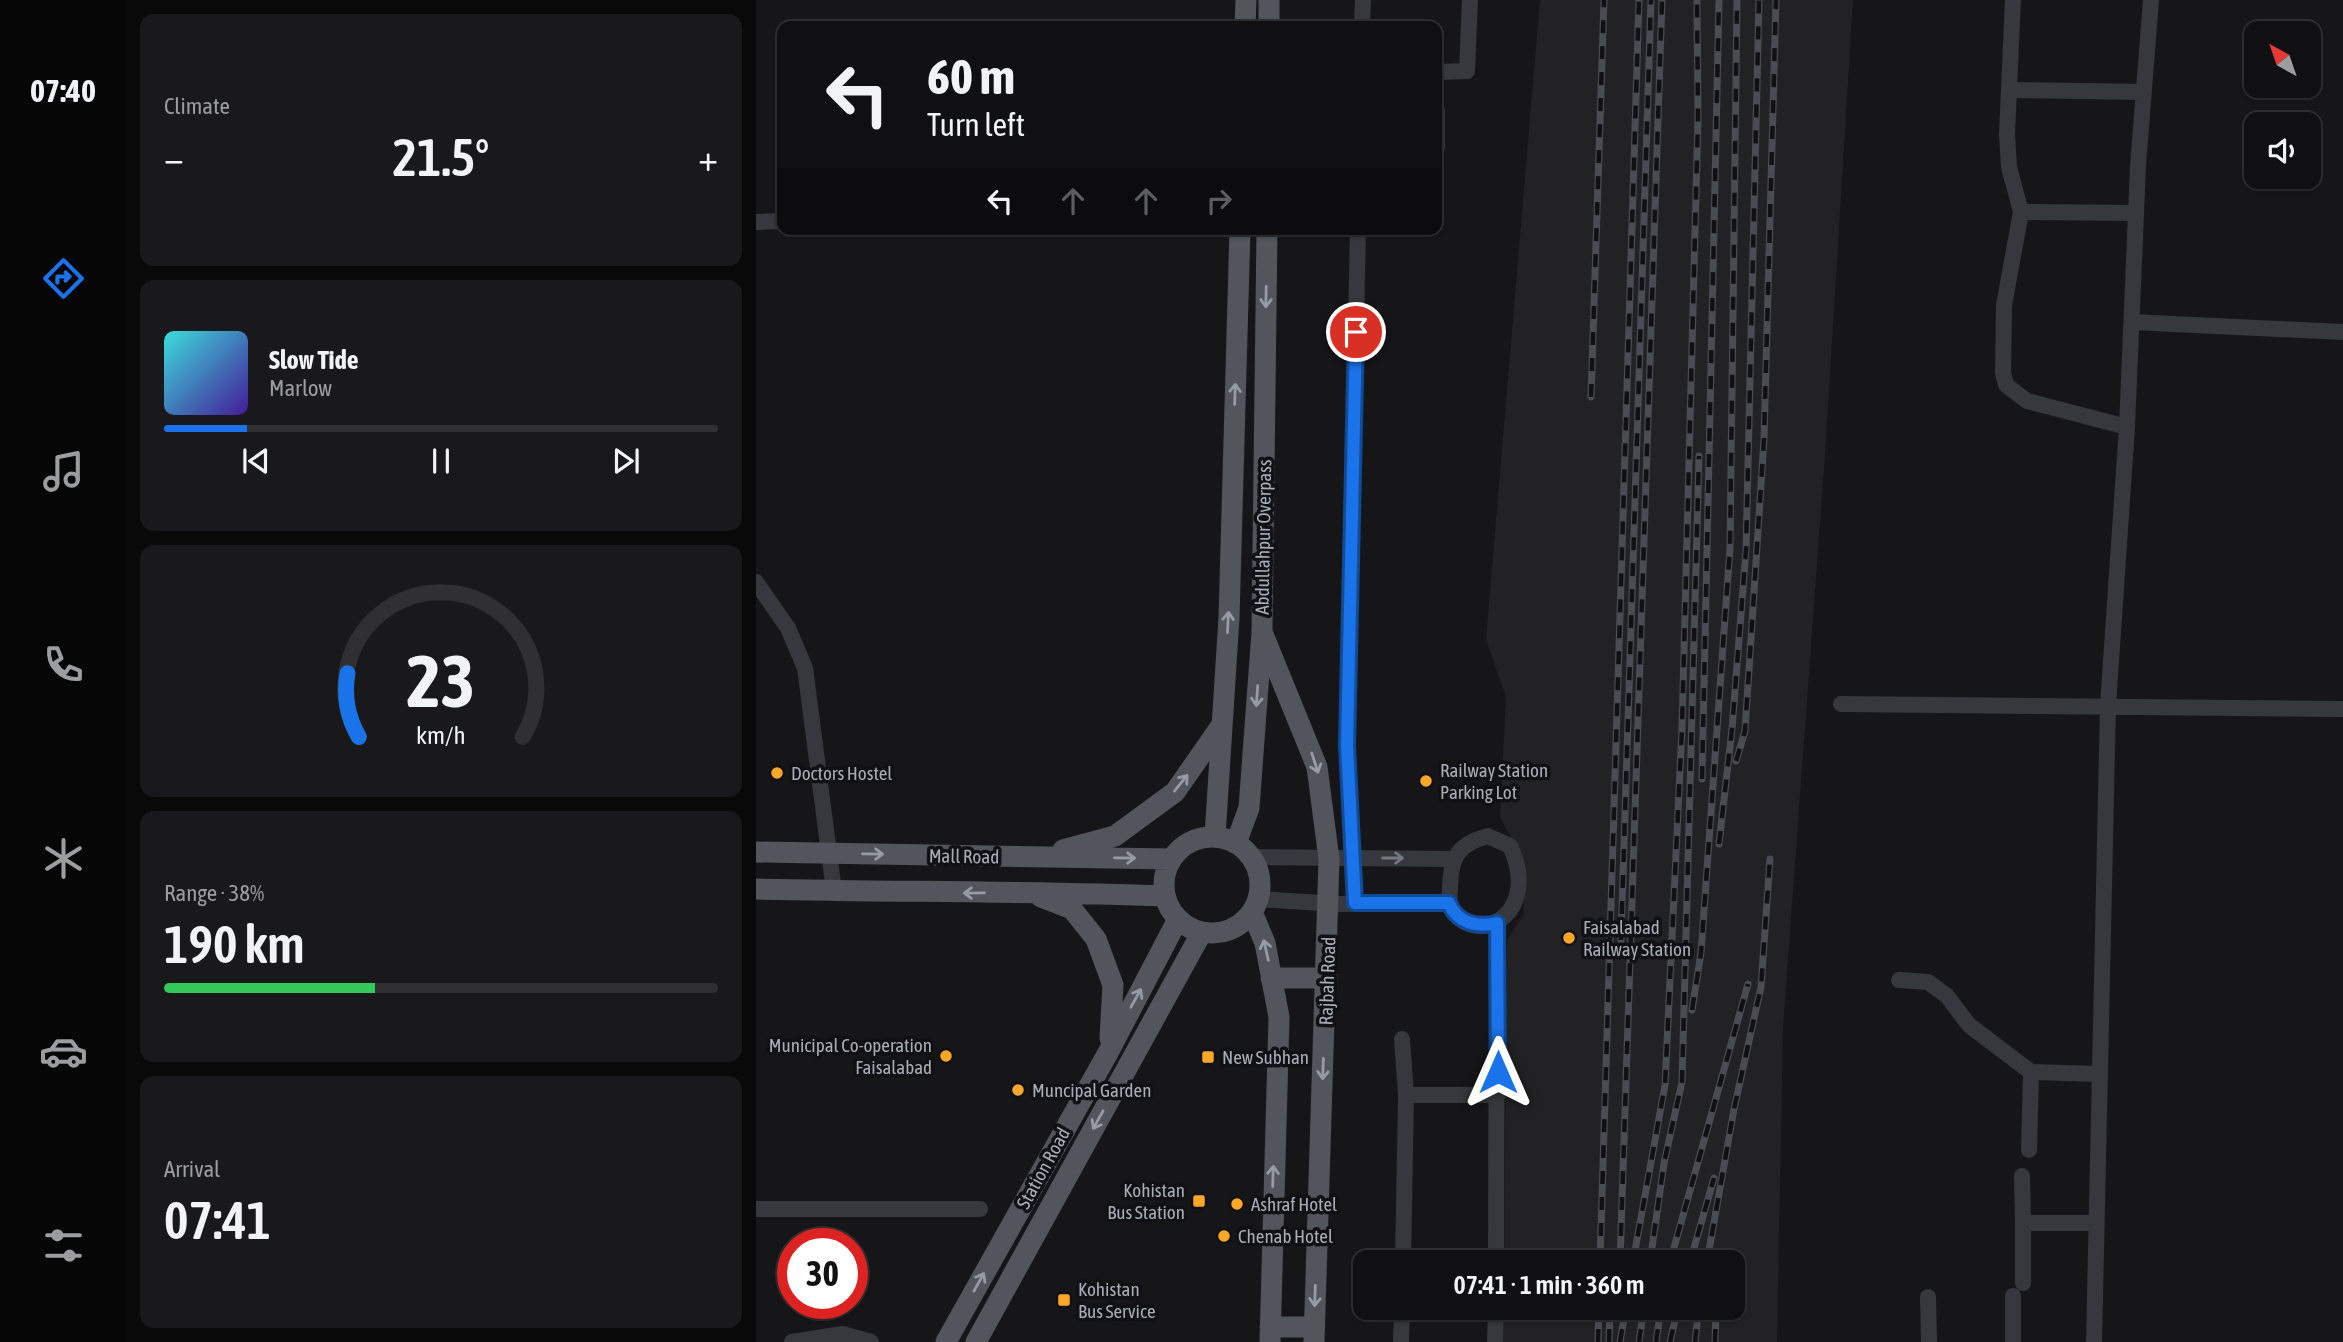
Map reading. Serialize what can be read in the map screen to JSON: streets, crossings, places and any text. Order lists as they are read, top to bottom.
{
  "streets": {
    "main road": [
      "Abdullahpur Overpass",
      "Mall Road",
      "Rajbah Road",
      "Station Road"
    ]
  },
  "crossings": [
    ["Abdullahpur Overpass", "Mall Road"],
    ["Abdullahpur Overpass", "Rajbah Road"],
    ["Abdullahpur Overpass", "Station Road"],
    ["Mall Road", "Station Road"]
  ],
  "places": {
    "other": [
      "Doctors Hostel",
      "Railway Station Parking Lot",
      "Faisalabad Railway Station",
      "Municipal Co-operation Faisalabad",
      "Muncipal Garden",
      "Ashraf Hotel",
      "Chenab Hotel"
    ],
    "transit": ["New Subhan", "Kohistan Bus Station", "Kohistan Bus Service"]
  },
  "north": "top left",
  "page": {
    "tabs": "07:40",
    "tile": [
      "Climate",
      ["Range · 38%", "190 km"],
      ["Arrival", "07:41"]
    ],
    "turn": ["60 m", "Turn left"],
    "heat": ["−", "21.5°", "+"],
    "song": ["Slow Tide", "Marlow"],
    "limit": "30",
    "trip": "07:41 · 1 min · 360 m",
    "gauge": ["23", "km/h"]
  }
}
